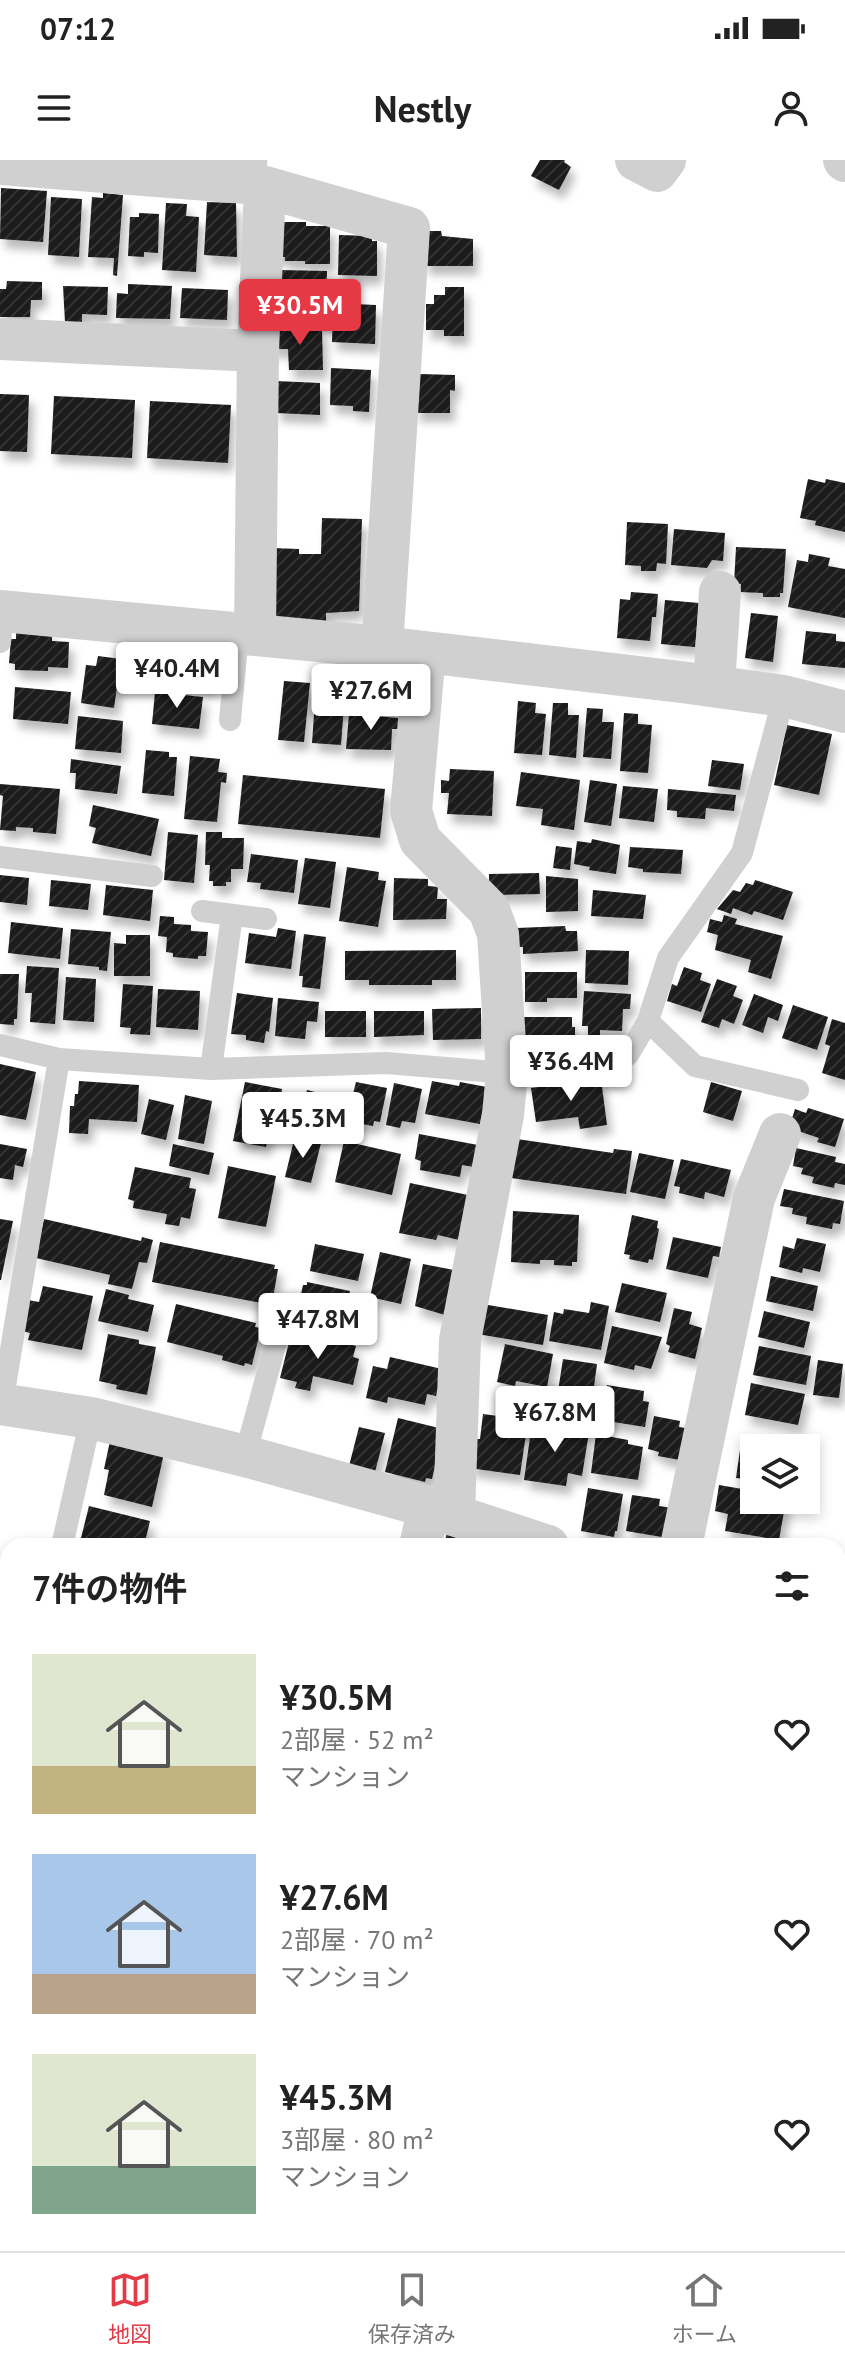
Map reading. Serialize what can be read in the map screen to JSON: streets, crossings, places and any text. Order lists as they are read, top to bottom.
{
  "page": {
    "status": "07:12",
    "header": "Nestly",
    "price": [
      "¥30.5M",
      "¥40.4M",
      "¥27.6M",
      "¥36.4M",
      "¥45.3M",
      "¥47.8M",
      "¥67.8M"
    ],
    "heading": "7件の物件",
    "list": [
      {
        "name": "¥30.5M",
        "note": "2部屋 · 52 m² · マンション"
      },
      {
        "name": "¥27.6M",
        "note": "2部屋 · 70 m² · マンション"
      },
      {
        "name": "¥45.3M",
        "note": "3部屋 · 80 m² · マンション"
      }
    ],
    "tabs": ["地図", "保存済み", "ホーム"]
  }
}
